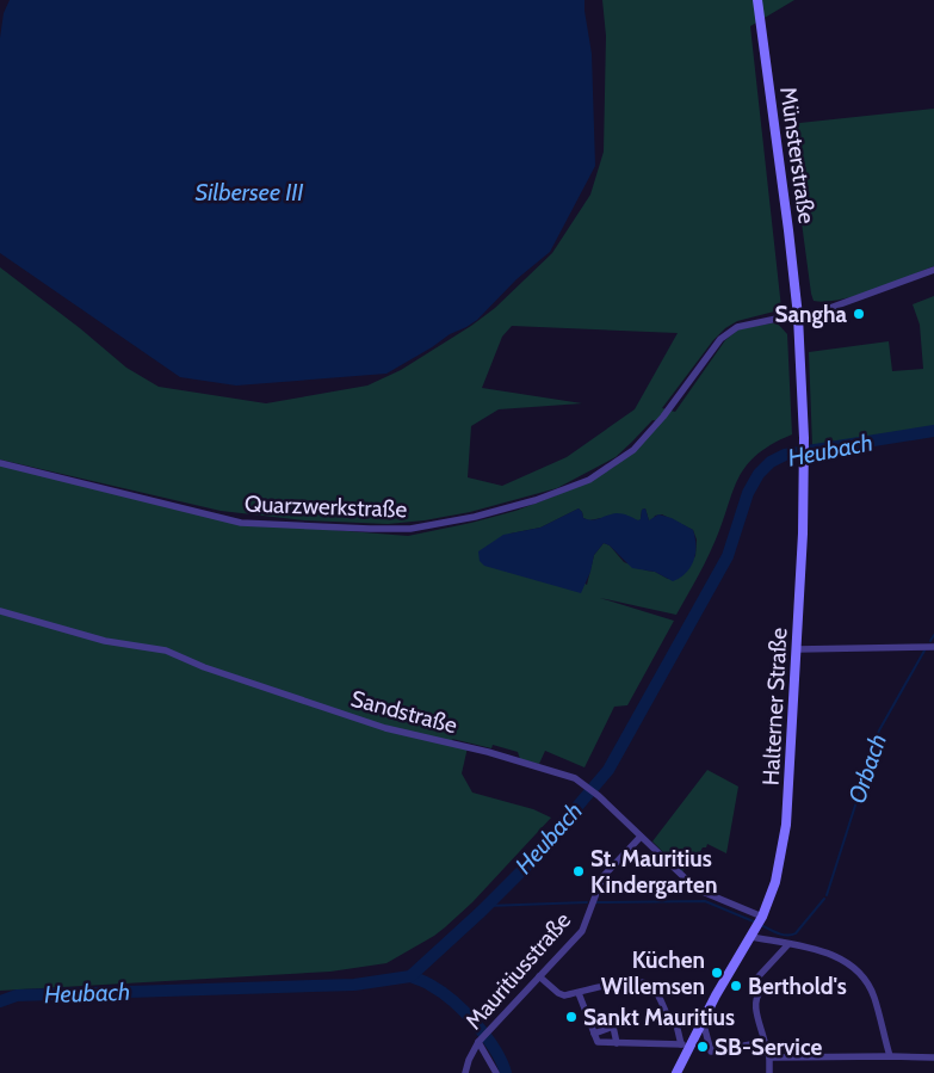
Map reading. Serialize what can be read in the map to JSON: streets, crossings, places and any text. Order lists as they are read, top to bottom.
{
  "streets": {
    "main road": ["Münsterstraße", "Halterner Straße"],
    "street": ["Quarzwerkstraße", "Sandstraße", "Mauritiusstraße"]
  },
  "crossings": [
    ["Münsterstraße", "Quarzwerkstraße"],
    ["Münsterstraße", "Halterner Straße"],
    ["Quarzwerkstraße", "Halterner Straße"],
    ["Halterner Straße", "Sandstraße"],
    ["Sandstraße", "Mauritiusstraße"]
  ],
  "water": ["Silbersee III", "Heubach", "Orbach"],
  "places": [
    "Sangha",
    "St. Mauritius Kindergarten",
    "Küchen Willemsen",
    "Berthold's",
    "Sankt Mauritius",
    "SB-Service"
  ]
}
